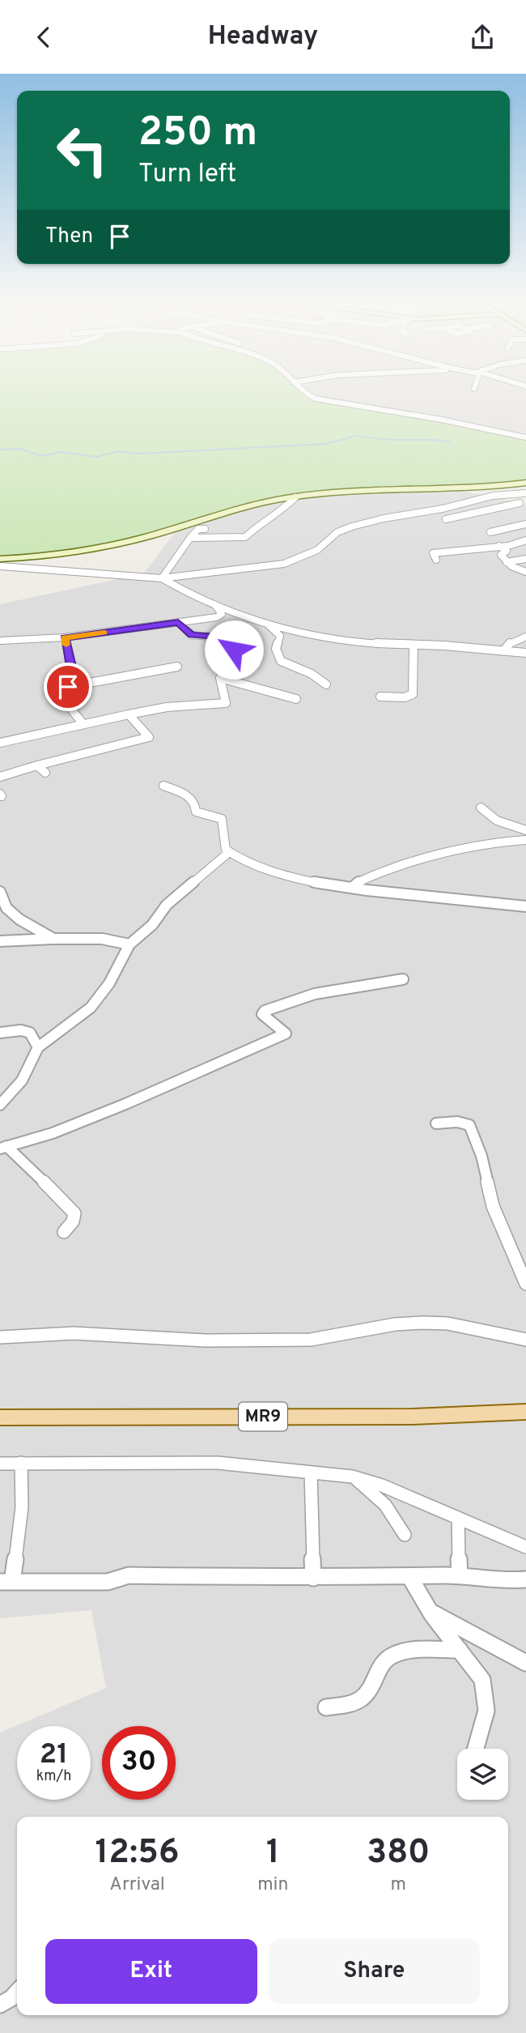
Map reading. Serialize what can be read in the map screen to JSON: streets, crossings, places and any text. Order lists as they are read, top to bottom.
{
  "streets": {
    "main road": ["MR9"]
  },
  "page": {
    "header": "Headway",
    "turn": ["250 m", "Turn left"],
    "then": "Then",
    "speed": "21 km/h",
    "limit": "30",
    "eta": [
      "12:56",
      "Arrival",
      "1",
      "min",
      "380",
      "m"
    ],
    "buttons": ["Exit", "Share"]
  }
}
